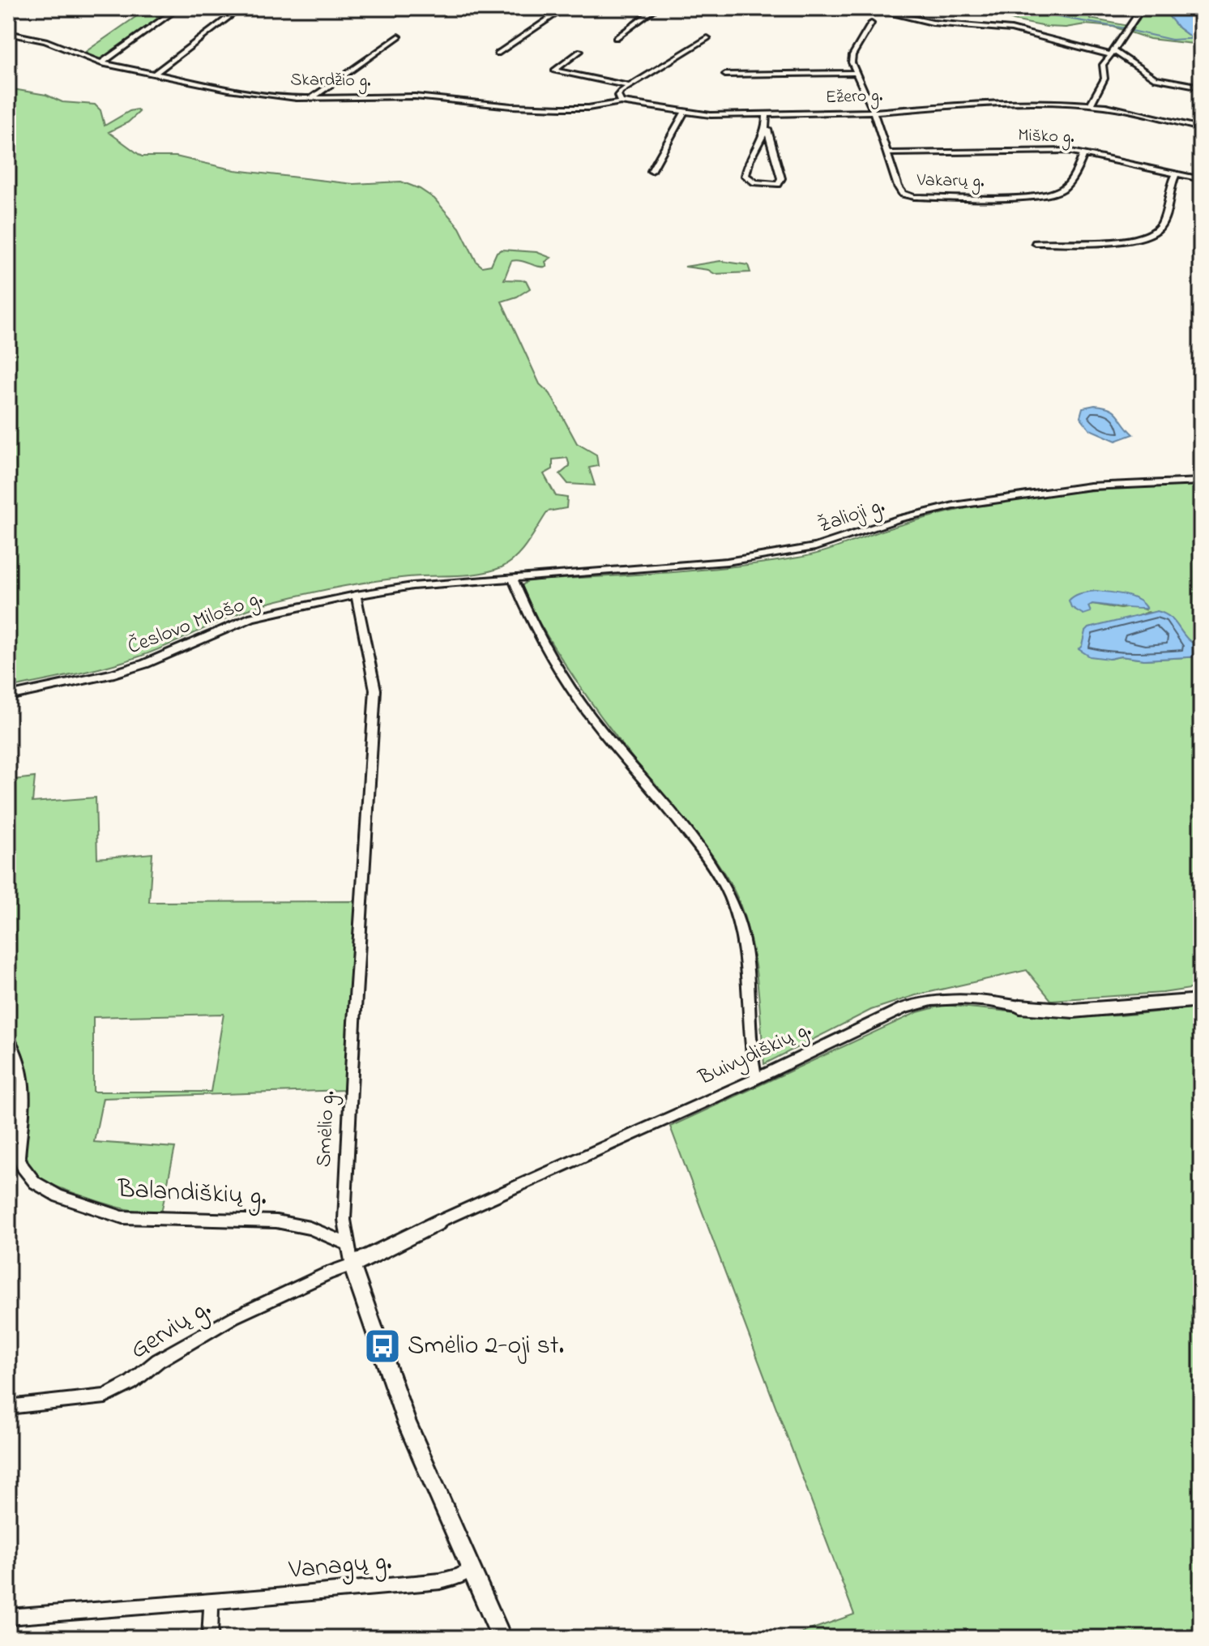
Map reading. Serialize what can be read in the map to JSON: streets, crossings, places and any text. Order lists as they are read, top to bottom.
{
  "streets": {
    "main road": ["Buivydiškių g.", "Smėlio g."],
    "street": [
      "Skardžio g.",
      "Ežero g.",
      "Miško g.",
      "Vakarų g.",
      "Žalioji g.",
      "Česlovo Milošo g.",
      "Balandiškių g.",
      "Gervių g.",
      "Vanagų g."
    ]
  },
  "crossings": [
    ["Skardžio g.", "Ežero g."],
    ["Ežero g.", "Vakarų g."],
    ["Miško g.", "Vakarų g."],
    ["Žalioji g.", "Česlovo Milošo g."],
    ["Česlovo Milošo g.", "Smėlio g."],
    ["Buivydiškių g.", "Smėlio g."],
    ["Buivydiškių g.", "Gervių g."],
    ["Smėlio g.", "Balandiškių g."],
    ["Smėlio g.", "Gervių g."],
    ["Smėlio g.", "Vanagų g."]
  ],
  "places": {
    "bus stop": ["Smėlio 2-oji st."]
  }
}
